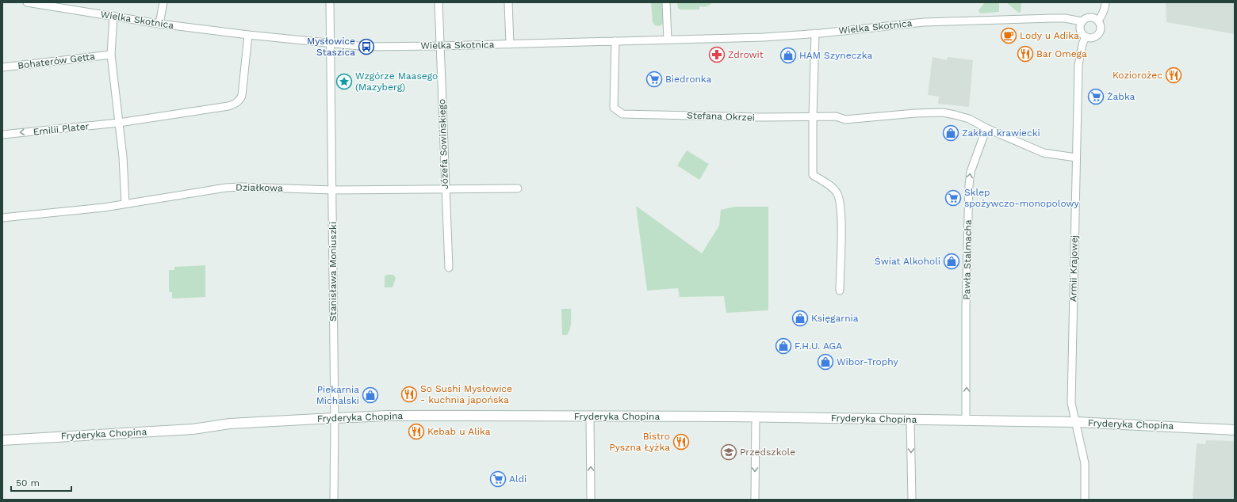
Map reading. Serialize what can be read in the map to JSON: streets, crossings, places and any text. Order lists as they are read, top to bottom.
{
  "streets": {
    "street": [
      "Wielka Skotnica",
      "Bohaterów Getta",
      "Stefana Okrzei",
      "Emilii Plater",
      "Józefa Sowińskiego",
      "Działkowa",
      "Pawła Stalmacha",
      "Armii Krajowej",
      "Stanisława Moniuszki",
      "Fryderyka Chopina"
    ]
  },
  "crossings": [
    ["Wielka Skotnica", "Stefana Okrzei"],
    ["Wielka Skotnica", "Emilii Plater"],
    ["Wielka Skotnica", "Józefa Sowińskiego"],
    ["Wielka Skotnica", "Armii Krajowej"],
    ["Wielka Skotnica", "Stanisława Moniuszki"],
    ["Józefa Sowińskiego", "Działkowa"],
    ["Działkowa", "Stanisława Moniuszki"],
    ["Pawła Stalmacha", "Fryderyka Chopina"],
    ["Armii Krajowej", "Fryderyka Chopina"],
    ["Stanisława Moniuszki", "Fryderyka Chopina"]
  ],
  "one_way": ["Emilii Plater", "Pawła Stalmacha"],
  "places": {
    "cafe": ["Lody u Adika"],
    "bus stop": ["Mysłowice Staszica"],
    "restaurant": [
      "Bar Omega",
      "Koziorożec",
      "So Sushi Mysłowice - kuchnia japońska",
      "Kebab u Alika",
      "Bistro Pyszna Łyżka"
    ],
    "pharmacy": ["Zdrowit"],
    "shop": [
      "HAM Szyneczka",
      "Zakład krawiecki",
      "Świat Alkoholi",
      "Księgarnia",
      "F.H.U. AGA",
      "Wibor-Trophy",
      "Piekarnia Michalski"
    ],
    "supermarket": [
      "Biedronka",
      "Żabka",
      "Sklep spożywczo-monopolowy",
      "Aldi"
    ],
    "place": ["Wzgórze Maasego (Mazyberg)"],
    "school or university": ["Przedszkole"]
  },
  "scale_bar": "50 m"
}
